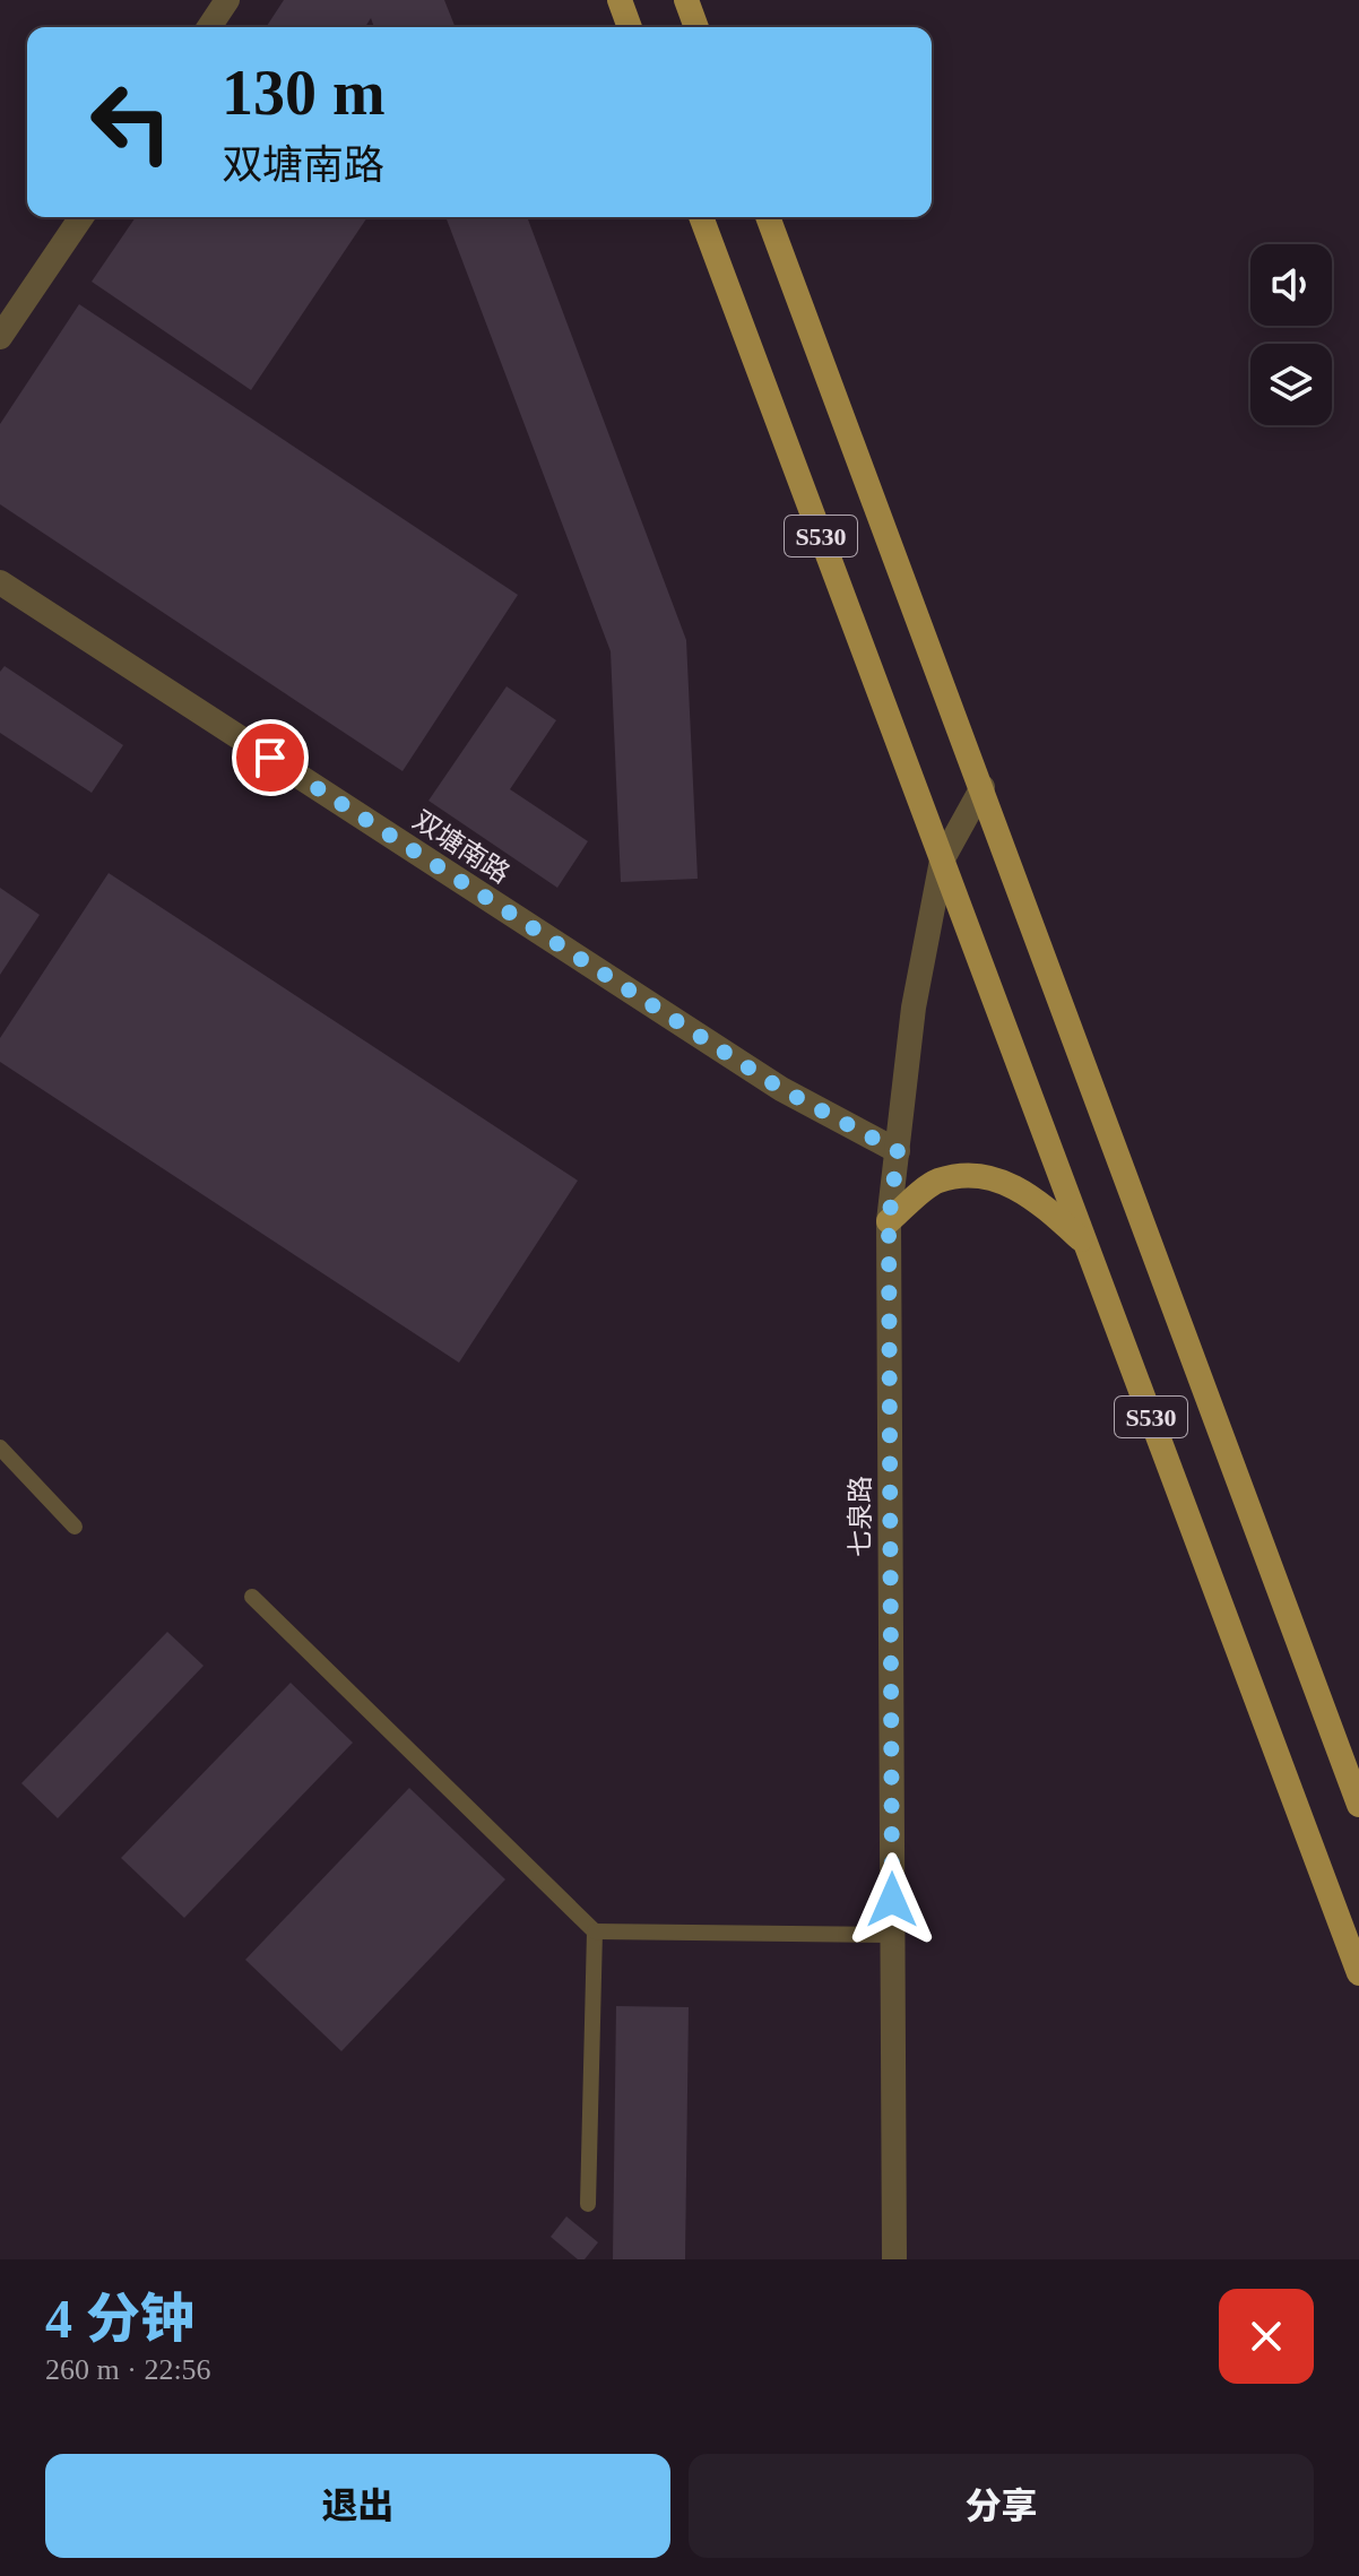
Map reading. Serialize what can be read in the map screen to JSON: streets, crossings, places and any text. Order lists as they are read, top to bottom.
{
  "streets": {
    "main road": ["S530"],
    "street": ["双塘南路", "七泉路"]
  },
  "crossings": [
    ["S530", "七泉路"],
    ["双塘南路", "七泉路"]
  ],
  "page": {
    "turn": ["130 m", "双塘南路"],
    "heading": ["4 分钟", "260 m · 22:56"],
    "buttons": ["退出", "分享"]
  }
}
